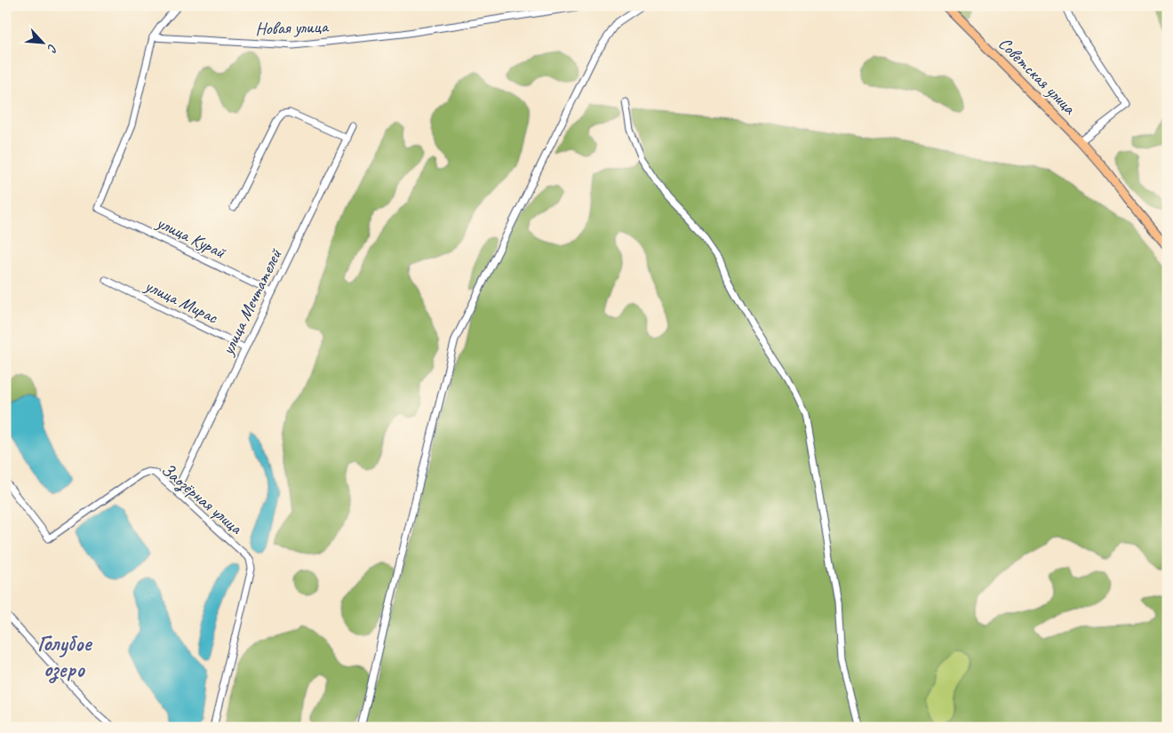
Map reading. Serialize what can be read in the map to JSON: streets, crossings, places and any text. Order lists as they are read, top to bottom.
{
  "streets": {
    "main road": ["Советская улица"],
    "street": [
      "Новая улица",
      "улица Курай",
      "улица Мирас",
      "улица Мечтателей",
      "Заозёрная улица"
    ]
  },
  "crossings": [
    ["Новая улица", "улица Курай"],
    ["улица Курай", "улица Мечтателей"],
    ["улица Мирас", "улица Мечтателей"],
    ["улица Мечтателей", "Заозёрная улица"]
  ],
  "districts": ["Голубое озеро"],
  "north": "bottom right"
}
